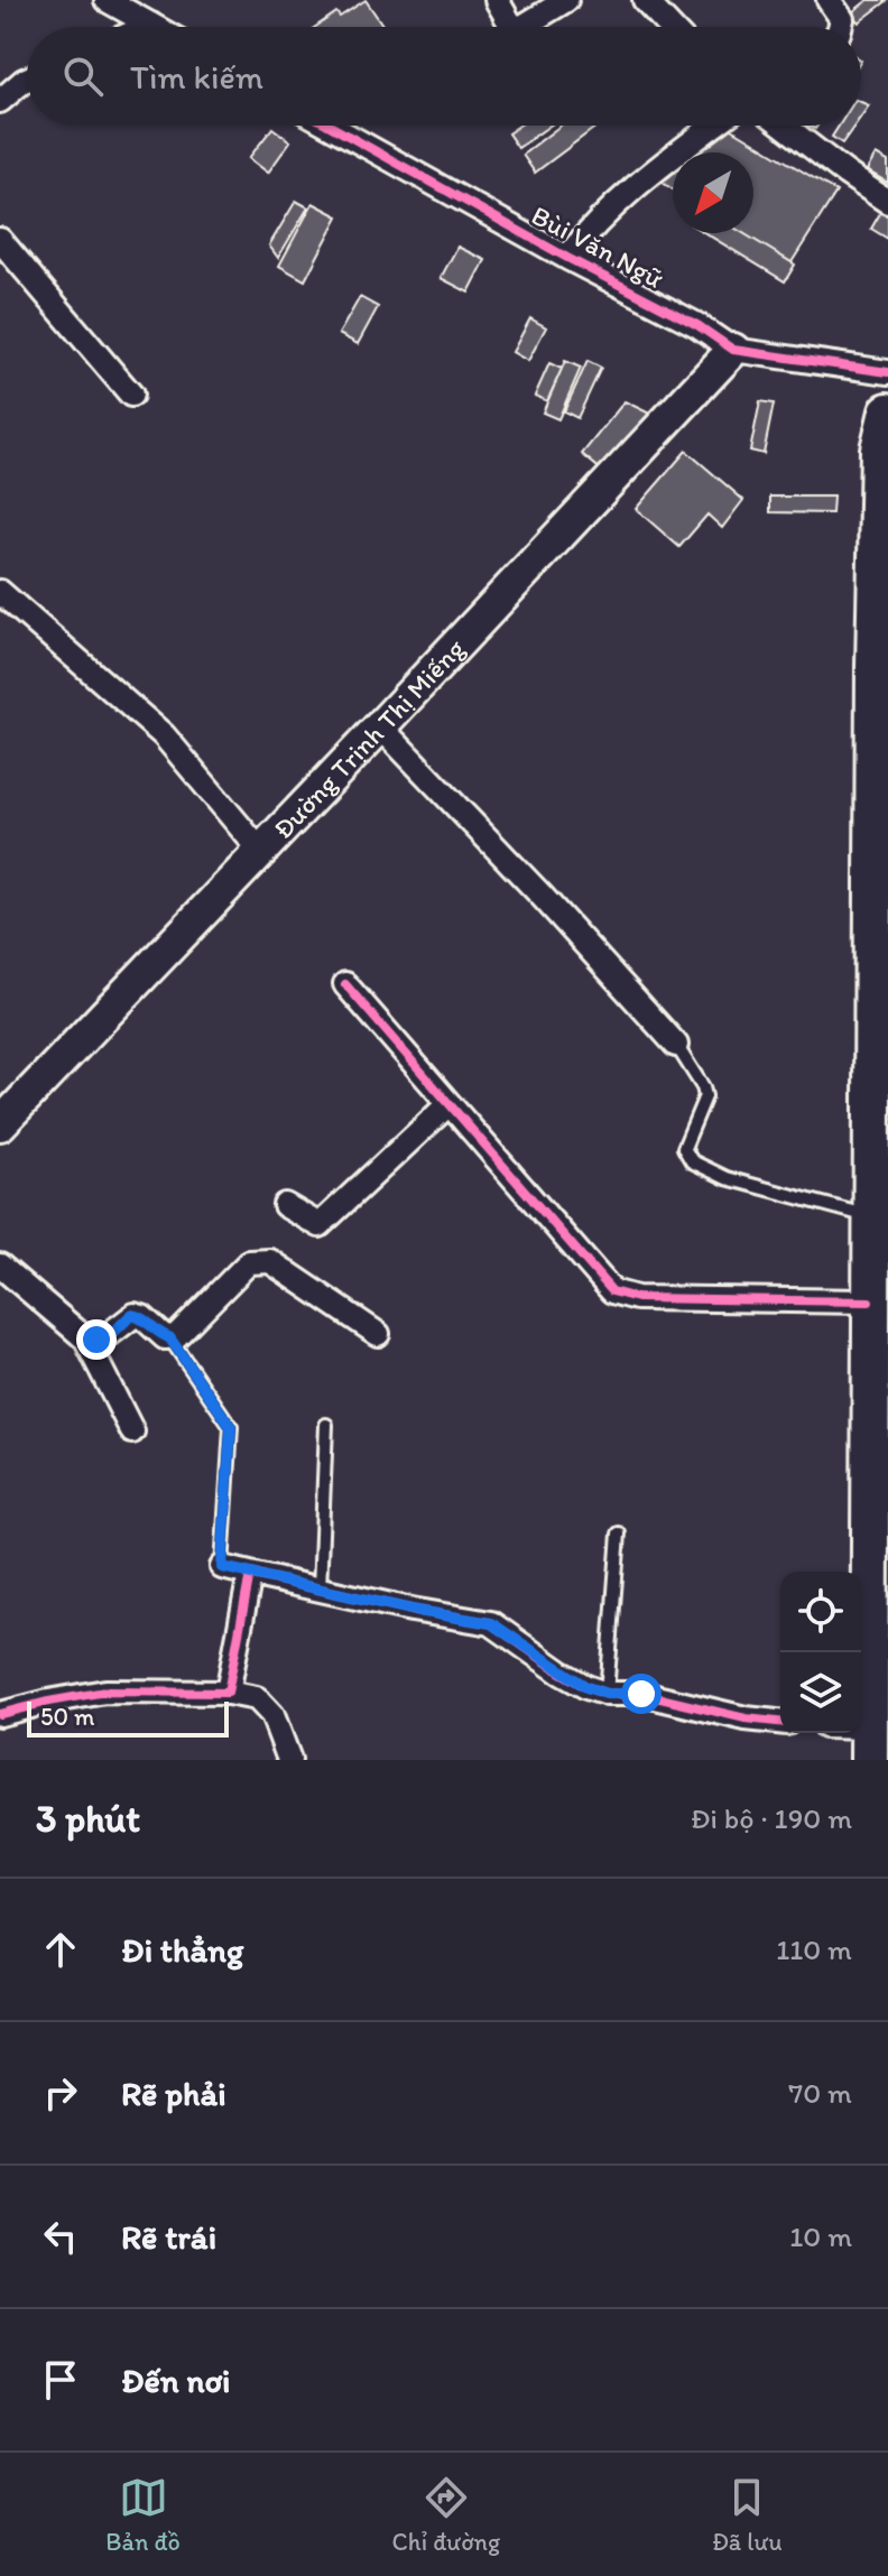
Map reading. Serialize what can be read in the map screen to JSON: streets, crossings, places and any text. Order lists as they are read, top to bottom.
{
  "streets": {
    "main road": ["Đường Trịnh Thị Miếng"],
    "street": ["Bùi Văn Ngữ"]
  },
  "crossings": [
    ["Bùi Văn Ngữ", "Đường Trịnh Thị Miếng"]
  ],
  "scale_bar": "50 m",
  "north": "bottom left",
  "page": {
    "search": "Tìm kiếm",
    "scale": "50 m",
    "heading": ["3 phút", "Đi bộ · 190 m"],
    "list": [
      ["Đi thẳng", "110 m"],
      ["Rẽ phải", "70 m"],
      ["Rẽ trái", "10 m"],
      "Đến nơi"
    ],
    "nav": ["Bản đồ", "Chỉ đường", "Đã lưu"]
  }
}
